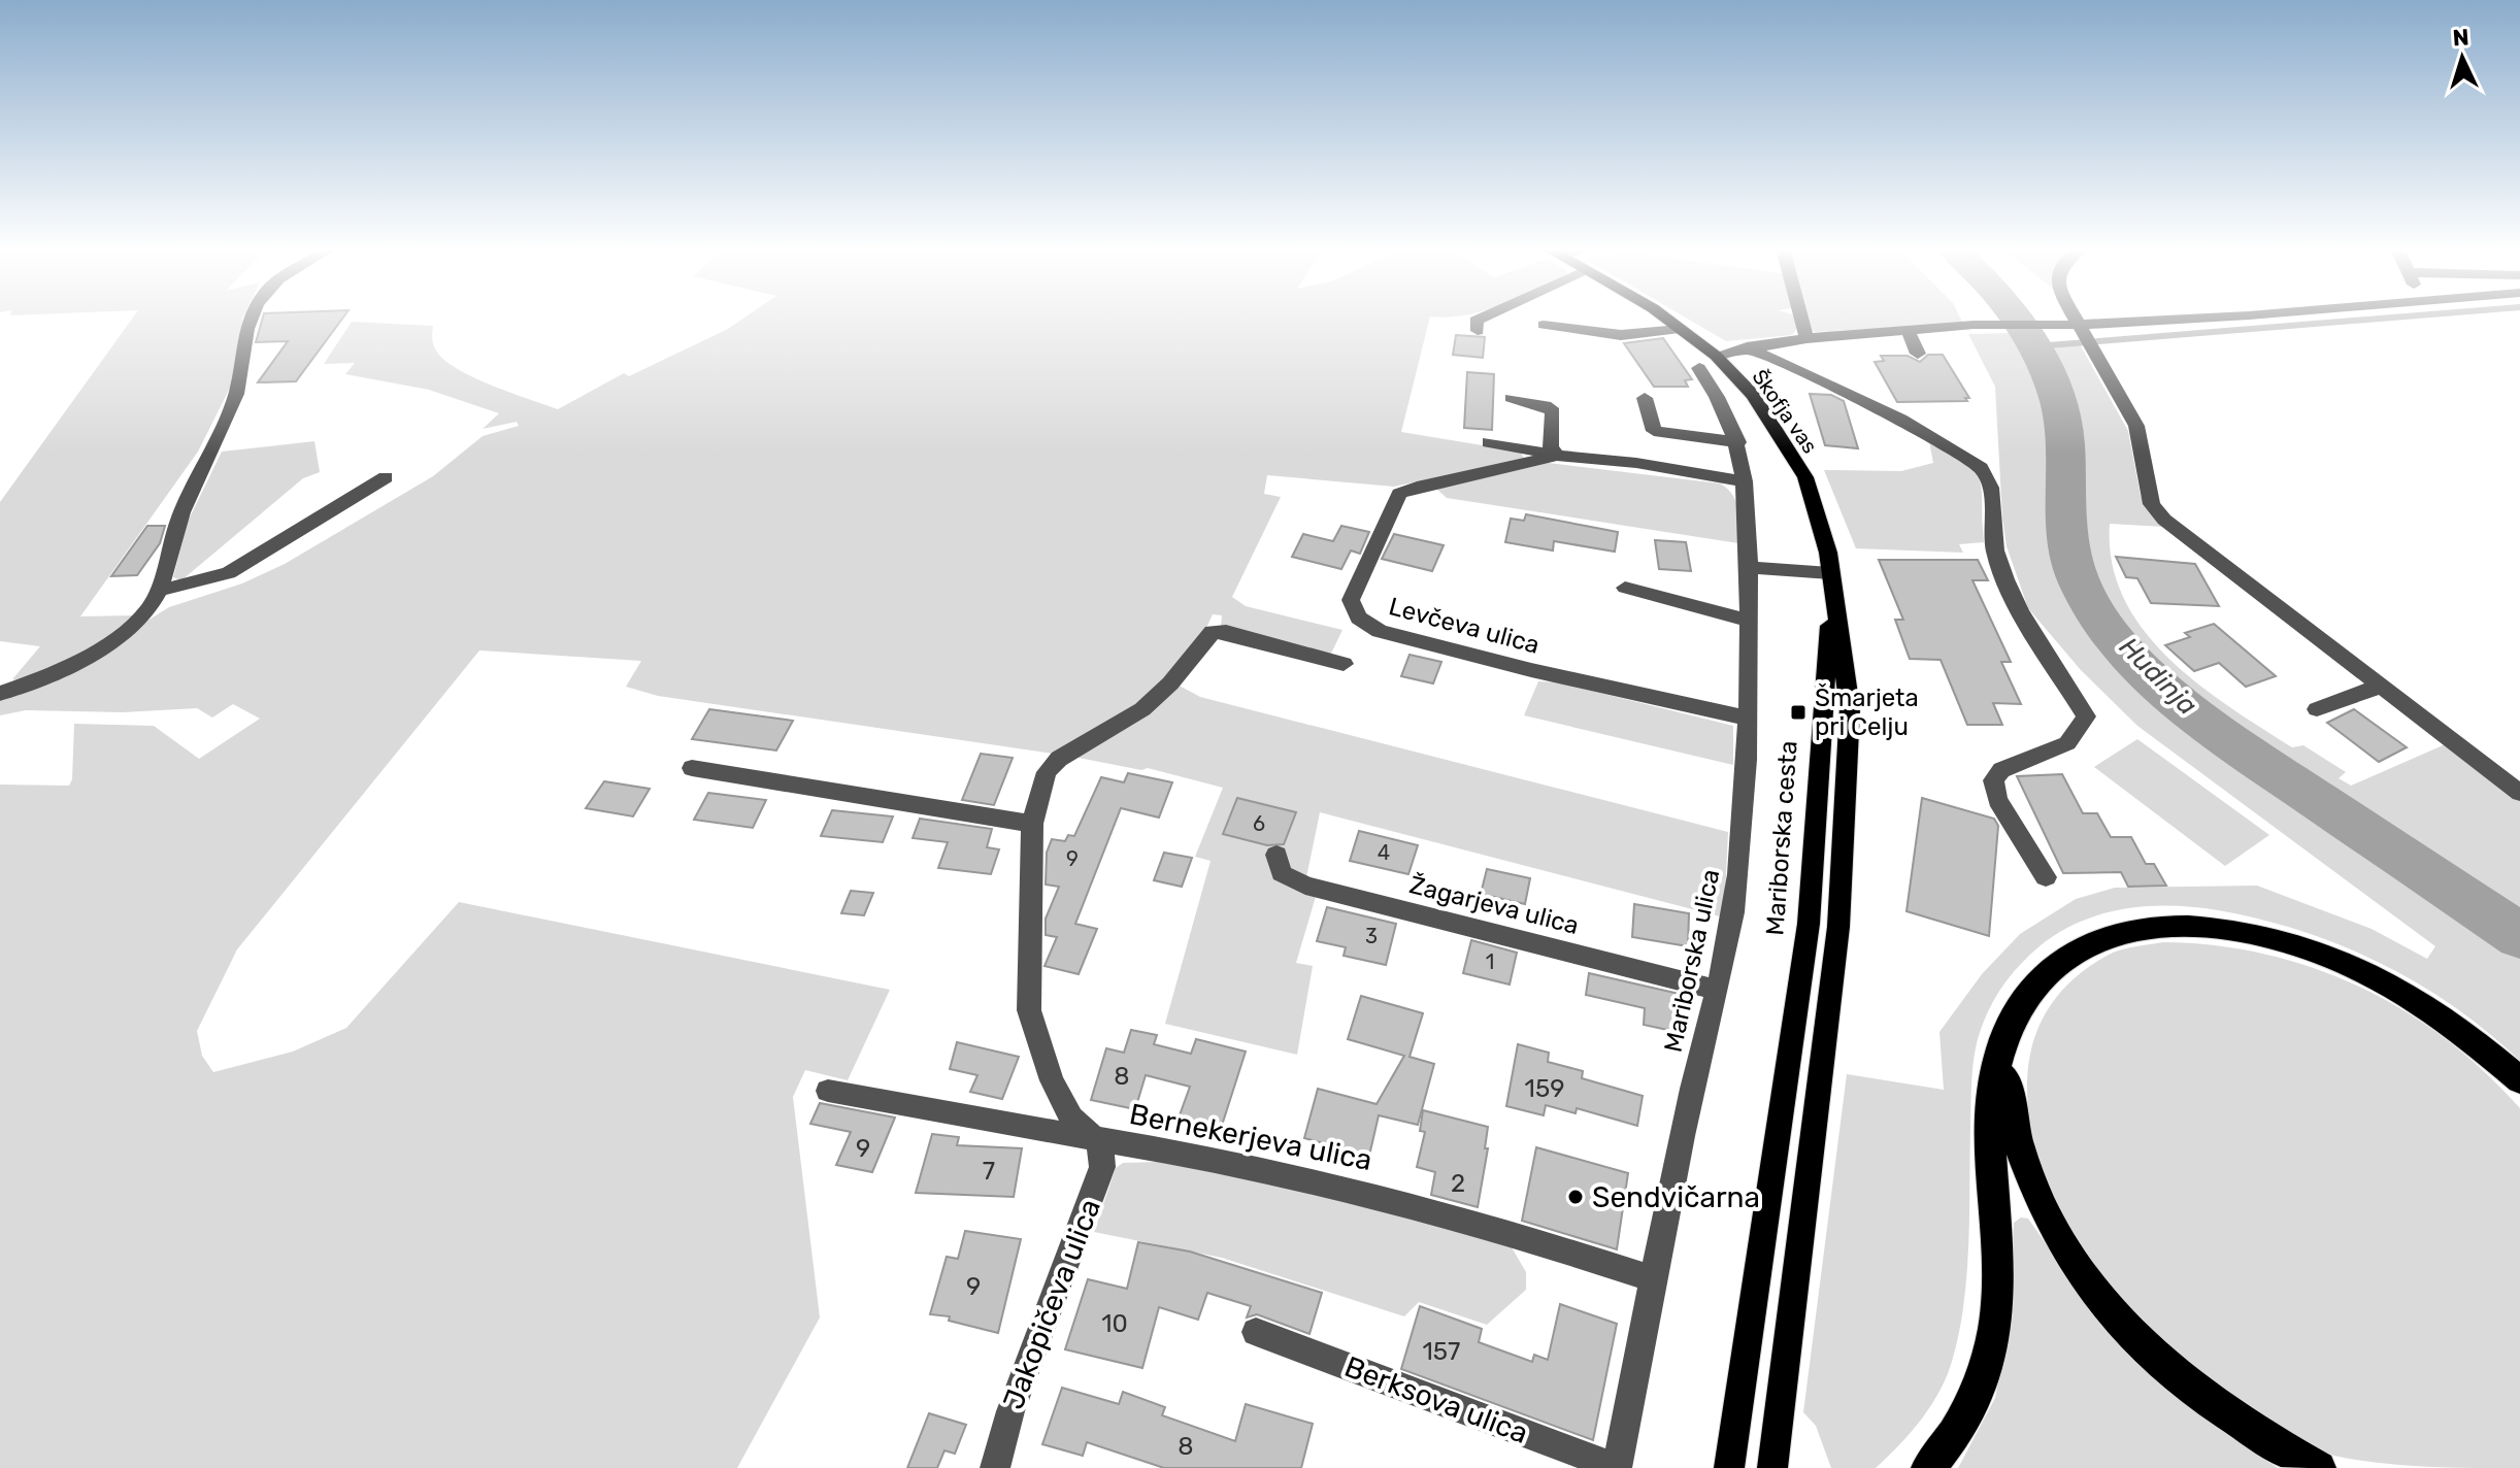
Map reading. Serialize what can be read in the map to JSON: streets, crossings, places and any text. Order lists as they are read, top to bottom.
{
  "streets": {
    "main road": ["Škofja vas", "Mariborska cesta"],
    "street": [
      "Levčeva ulica",
      "Žagarjeva ulica",
      "Mariborska ulica",
      "Bernekerjeva ulica",
      "Jakopičeva ulica",
      "Berksova ulica"
    ]
  },
  "crossings": [
    ["Škofja vas", "Mariborska cesta"],
    ["Škofja vas", "Mariborska ulica"],
    ["Levčeva ulica", "Mariborska ulica"],
    ["Žagarjeva ulica", "Mariborska ulica"],
    ["Mariborska ulica", "Bernekerjeva ulica"],
    ["Mariborska ulica", "Berksova ulica"],
    ["Bernekerjeva ulica", "Jakopičeva ulica"]
  ],
  "water": ["Hudinja"],
  "places": {
    "transit": ["Šmarjeta pri Celju"],
    "other": ["Sendvičarna"]
  },
  "house_numbers": [
    "6",
    "4",
    "9",
    "3",
    "1",
    "8",
    "159",
    "9",
    "7",
    "2",
    "9",
    "10",
    "157",
    "8"
  ],
  "north": "top"
}
